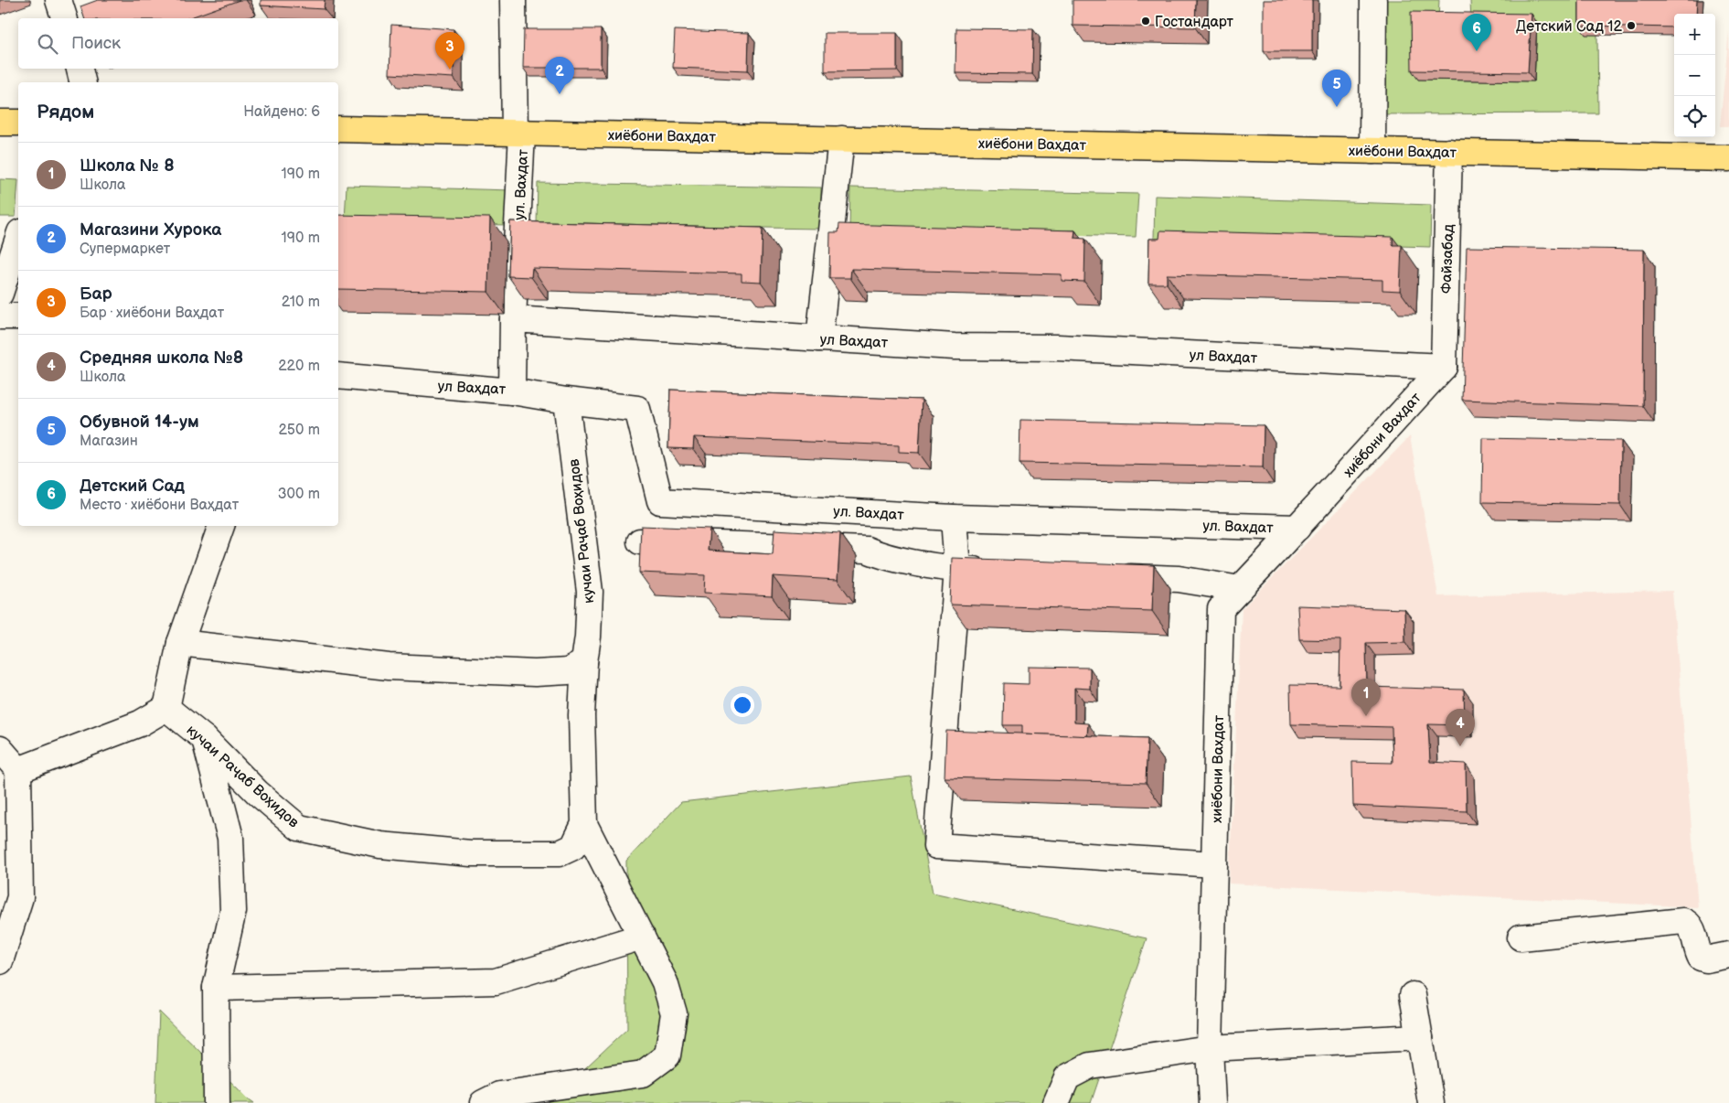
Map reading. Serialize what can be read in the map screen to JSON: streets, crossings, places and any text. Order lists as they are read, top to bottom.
{
  "streets": {
    "main road": ["хиёбони Ваҳдат"],
    "street": [
      "ул. Вахдат",
      "Файзабад",
      "ул Ваҳдат",
      "хиёбони Вахдат",
      "кучаи Раҷаб Воҳидов"
    ]
  },
  "crossings": [
    ["хиёбони Ваҳдат", "ул. Вахдат"],
    ["хиёбони Ваҳдат", "Файзабад"],
    ["ул. Вахдат", "ул Ваҳдат"],
    ["ул. Вахдат", "хиёбони Вахдат"],
    ["ул. Вахдат", "кучаи Раҷаб Воҳидов"],
    ["Файзабад", "ул Ваҳдат"],
    ["Файзабад", "хиёбони Вахдат"],
    ["ул Ваҳдат", "хиёбони Вахдат"]
  ],
  "places": ["Гостандарт", "Детский Сад 12"],
  "page": {
    "map_buttons": ["+", "−"],
    "pins": [
      "6",
      "3",
      "2",
      "5",
      "1",
      "4"
    ],
    "search": "Поиск",
    "heading": ["Рядом", "Найдено: 6"],
    "list": [
      {
        "mark": "1",
        "name": "Школа № 8",
        "note": "Школа",
        "value": "190 m"
      },
      {
        "mark": "2",
        "name": "Магазини Хурока",
        "note": "Супермаркет",
        "value": "190 m"
      },
      {
        "mark": "3",
        "name": "Бар",
        "note": "Бар · хиёбони Ваҳдат",
        "value": "210 m"
      },
      {
        "mark": "4",
        "name": "Средняя школа №8",
        "note": "Школа",
        "value": "220 m"
      },
      {
        "mark": "5",
        "name": "Обувной 14-ум",
        "note": "Магазин",
        "value": "250 m"
      },
      {
        "mark": "6",
        "name": "Детский Сад",
        "note": "Место · хиёбони Ваҳдат",
        "value": "300 m"
      }
    ]
  }
}
